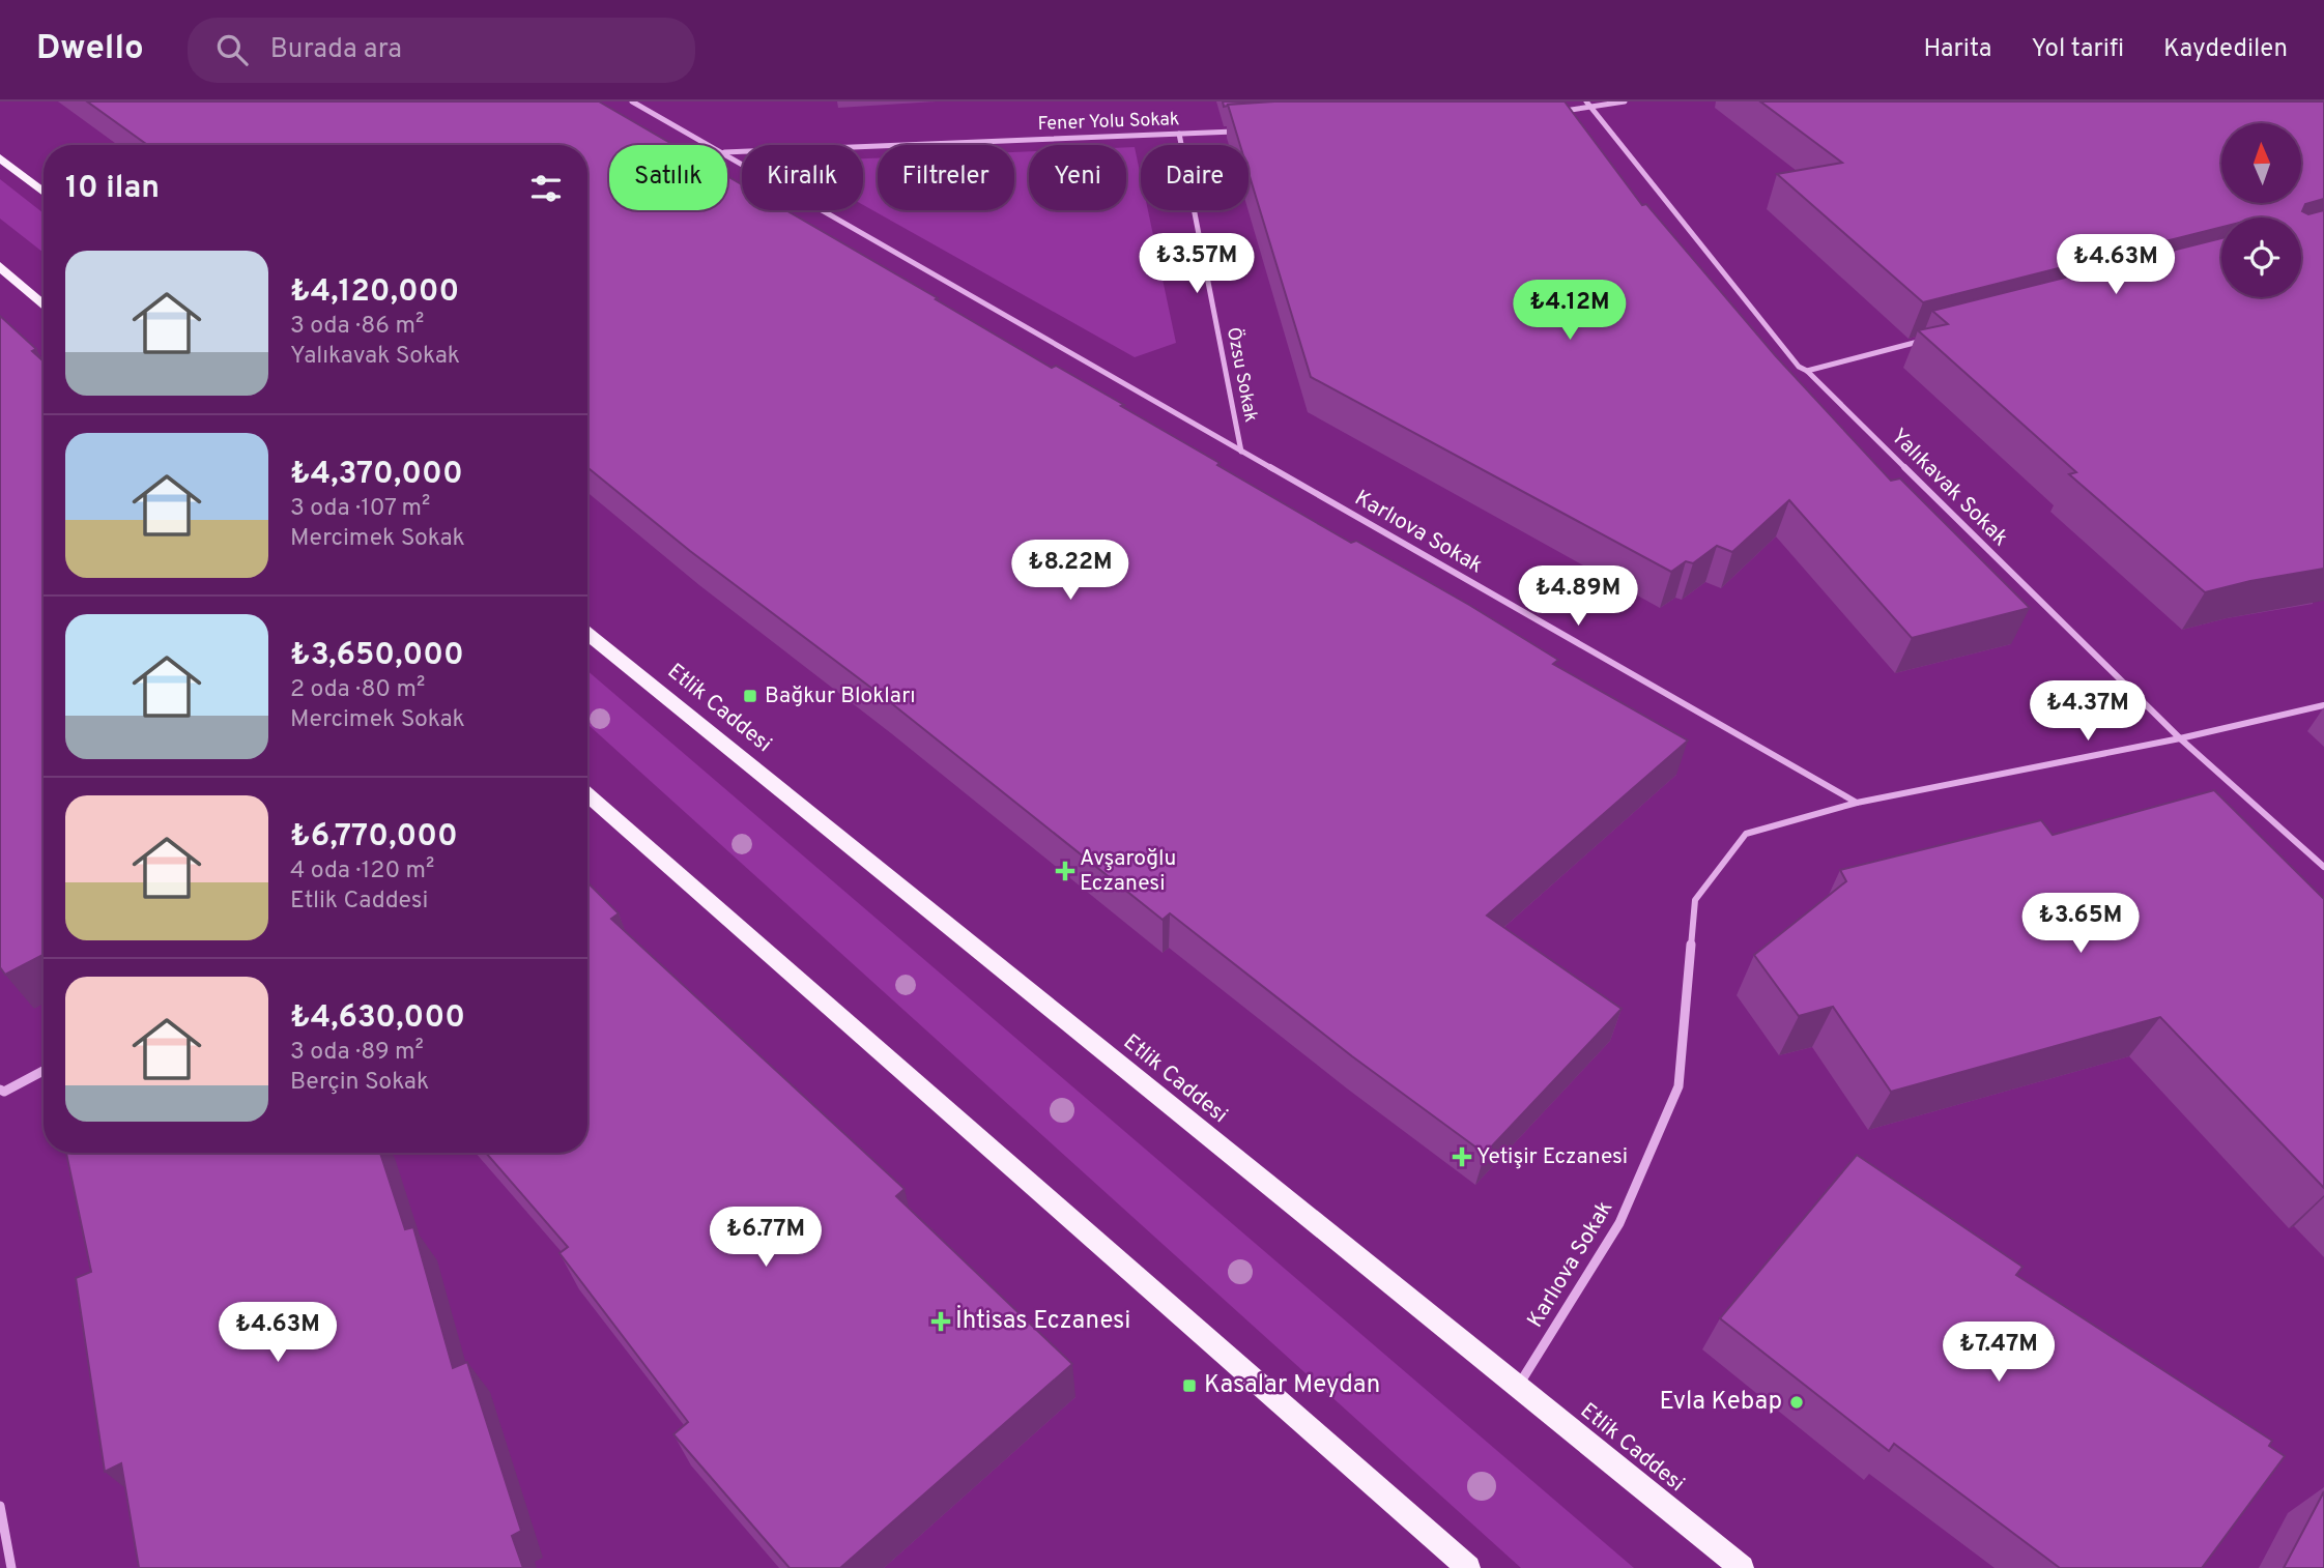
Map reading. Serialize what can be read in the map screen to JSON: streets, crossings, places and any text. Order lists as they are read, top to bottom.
{
  "streets": {
    "main road": ["Etlik Caddesi"],
    "street": [
      "Fener Yolu Sokak",
      "Özsu Sokak",
      "Yalıkavak Sokak",
      "Karlıova Sokak"
    ]
  },
  "crossings": [
    ["Fener Yolu Sokak", "Özsu Sokak"],
    ["Özsu Sokak", "Karlıova Sokak"],
    ["Karlıova Sokak", "Etlik Caddesi"]
  ],
  "places": {
    "transit": ["Bağkur Blokları", "Kasalar Meydan"],
    "health": ["Avşaroğlu Eczanesi", "Yetişir Eczanesi", "İhtisas Eczanesi"],
    "other": ["Evla Kebap"]
  },
  "north": "top",
  "page": {
    "header": "Dwello",
    "search": "Burada ara",
    "nav": ["Harita", "Yol tarifi", "Kaydedilen"],
    "chip": [
      "Satılık",
      "Kiralık",
      "Filtreler",
      "Yeni",
      "Daire"
    ],
    "heading": "10 ilan",
    "list": [
      {
        "name": "₺4,120,000",
        "note": "3 oda · 86 m² · Yalıkavak Sokak"
      },
      {
        "name": "₺4,370,000",
        "note": "3 oda · 107 m² · Mercimek Sokak"
      },
      {
        "name": "₺3,650,000",
        "note": "2 oda · 80 m² · Mercimek Sokak"
      },
      {
        "name": "₺6,770,000",
        "note": "4 oda · 120 m² · Etlik Caddesi"
      },
      {
        "name": "₺4,630,000",
        "note": "3 oda · 89 m² · Berçin Sokak"
      }
    ],
    "price": [
      "₺3.57M",
      "₺4.63M",
      "₺4.12M",
      "₺8.22M",
      "₺4.89M",
      "₺4.37M",
      "₺3.65M",
      "₺6.77M",
      "₺4.63M",
      "₺7.47M"
    ]
  }
}
